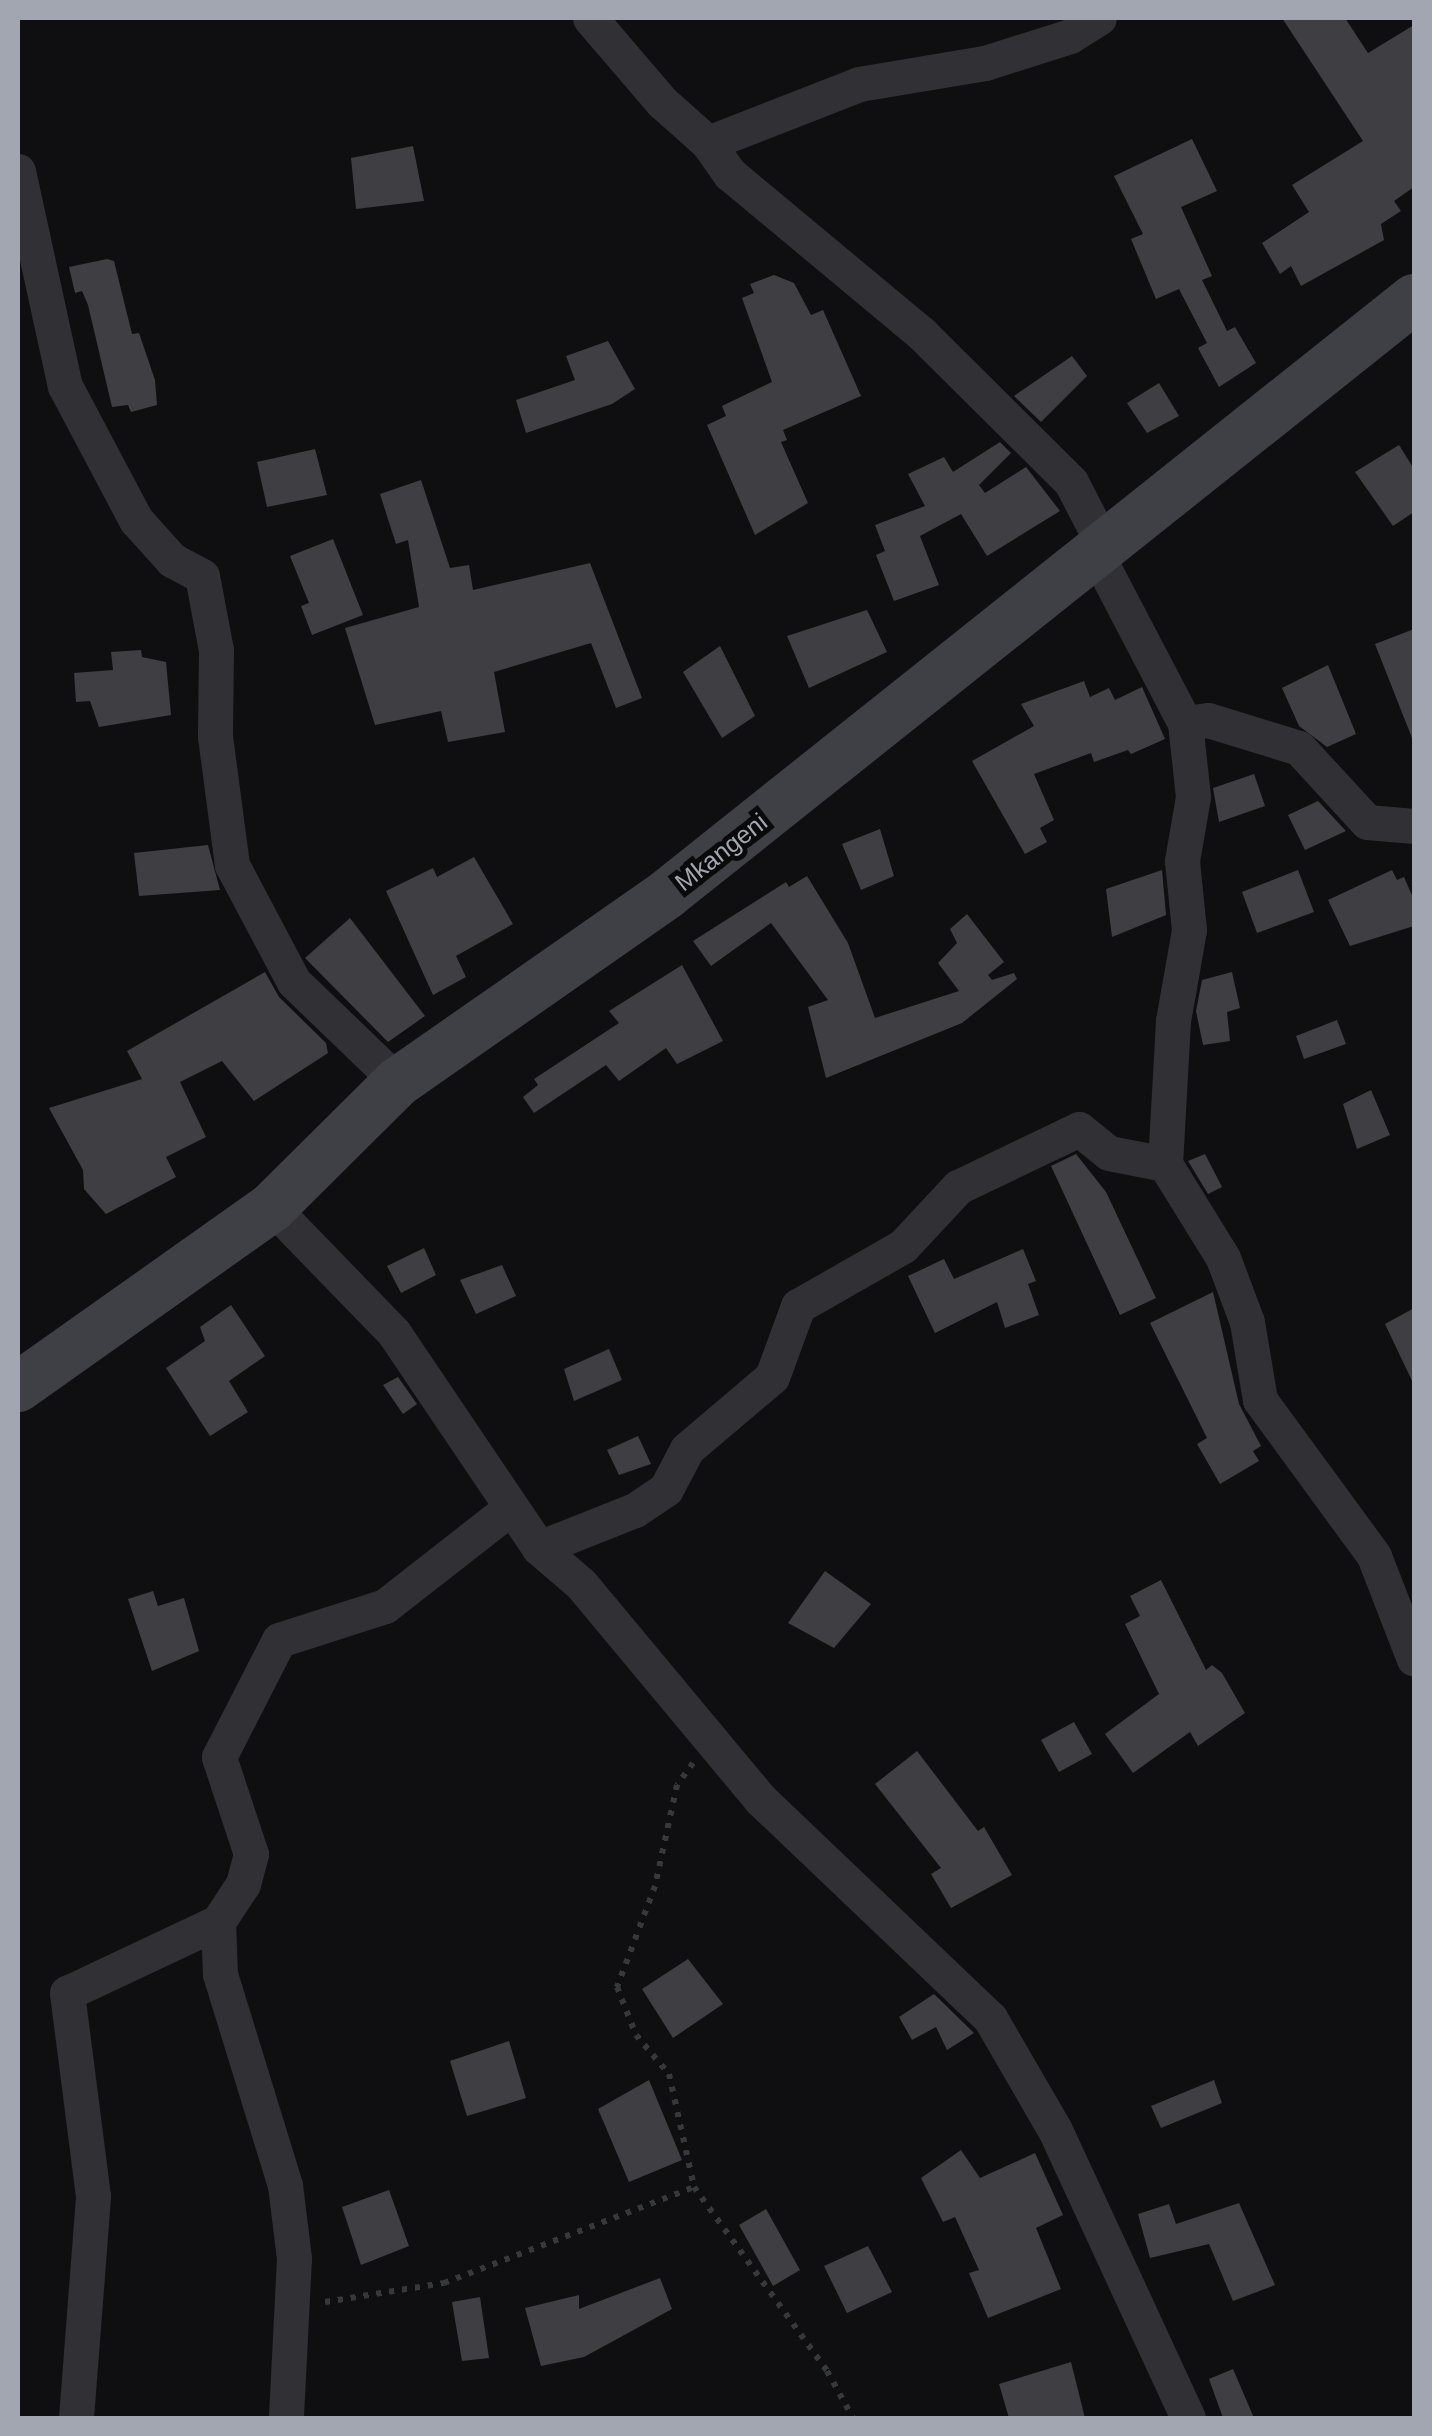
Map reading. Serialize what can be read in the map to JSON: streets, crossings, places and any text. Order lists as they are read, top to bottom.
{
  "streets": {
    "street": ["Mkangeni"]
  }
}
